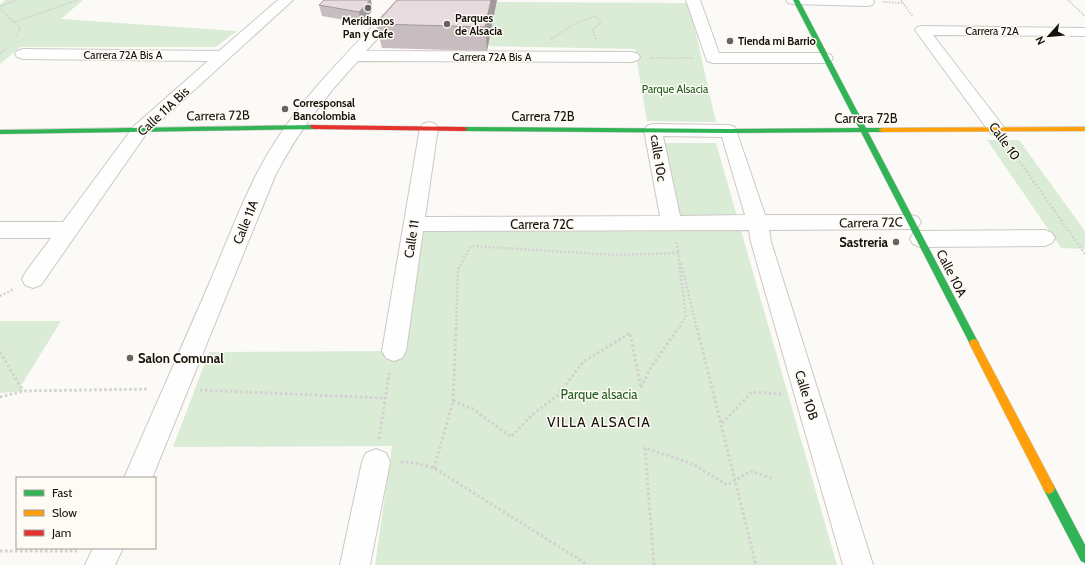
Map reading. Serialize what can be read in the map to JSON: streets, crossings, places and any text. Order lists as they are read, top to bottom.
{
  "streets": {
    "street": [
      "Carrera 72A",
      "Carrera 72A Bis A",
      "Calle 11A Bis",
      "Carrera 72B",
      "Calle 10",
      "calle 10c",
      "Calle 11A",
      "Carrera 72C",
      "Calle 11",
      "Calle 10A",
      "Calle 10B"
    ]
  },
  "crossings": [
    ["Carrera 72A", "Calle 10"],
    ["Carrera 72A Bis A", "Calle 11A Bis"],
    ["Carrera 72A Bis A", "Calle 11A"],
    ["Calle 11A Bis", "Carrera 72B"],
    ["Carrera 72B", "Calle 10"],
    ["Carrera 72B", "calle 10c"],
    ["Carrera 72B", "Calle 11A"],
    ["Carrera 72B", "Calle 11"],
    ["Carrera 72B", "Calle 10A"],
    ["calle 10c", "Carrera 72C"],
    ["Carrera 72C", "Calle 11"],
    ["Carrera 72C", "Calle 10A"],
    ["Carrera 72C", "Calle 10B"]
  ],
  "districts": ["VILLA ALSACIA"],
  "parks": ["Parque Alsacia", "Parque alsacia"],
  "places": [
    "Meridianos Pan y Cafe",
    "Parques de Alsacia",
    "Tienda mi Barrio",
    "Corresponsal Bancolombia",
    "Sastreria",
    "Salon Comunal"
  ],
  "legend": ["Fast", "Slow", "Jam"],
  "north": "bottom left"
}
